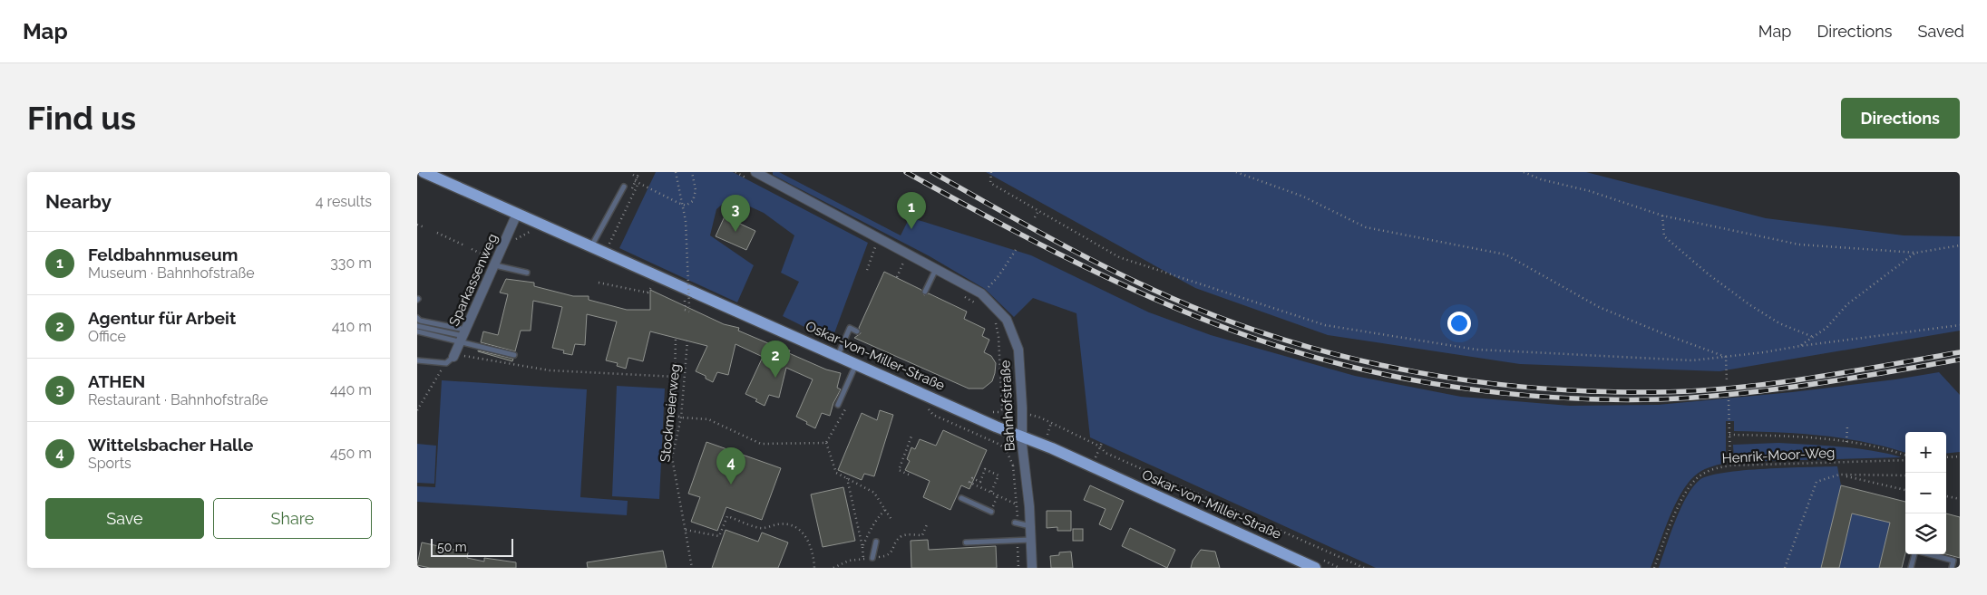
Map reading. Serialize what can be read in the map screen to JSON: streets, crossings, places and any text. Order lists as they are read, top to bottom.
{
  "streets": {
    "main road": ["Oskar-von-Miller-Straße"],
    "street": ["Sparkassenweg", "Bahnhofstraße"],
    "path": ["Stockmeierweg", "Henrik-Moor-Weg"]
  },
  "crossings": [
    ["Sparkassenweg", "Oskar-von-Miller-Straße"],
    ["Oskar-von-Miller-Straße", "Bahnhofstraße"]
  ],
  "scale_bar": "50 m",
  "page": {
    "header": "Map",
    "nav": ["Map", "Directions", "Saved"],
    "buttons": [
      "Directions",
      ["Save", "Share"]
    ],
    "title": "Find us",
    "heading": ["Nearby", "4 results"],
    "pins": [
      "1",
      "3",
      "2",
      "4"
    ],
    "list": [
      {
        "mark": "1",
        "name": "Feldbahnmuseum",
        "note": "Museum · Bahnhofstraße",
        "value": "330 m"
      },
      {
        "mark": "2",
        "name": "Agentur für Arbeit",
        "note": "Office",
        "value": "410 m"
      },
      {
        "mark": "3",
        "name": "ATHEN",
        "note": "Restaurant · Bahnhofstraße",
        "value": "440 m"
      },
      {
        "mark": "4",
        "name": "Wittelsbacher Halle",
        "note": "Sports",
        "value": "450 m"
      }
    ],
    "map_buttons": ["+", "−"],
    "scale": "50 m"
  }
}
